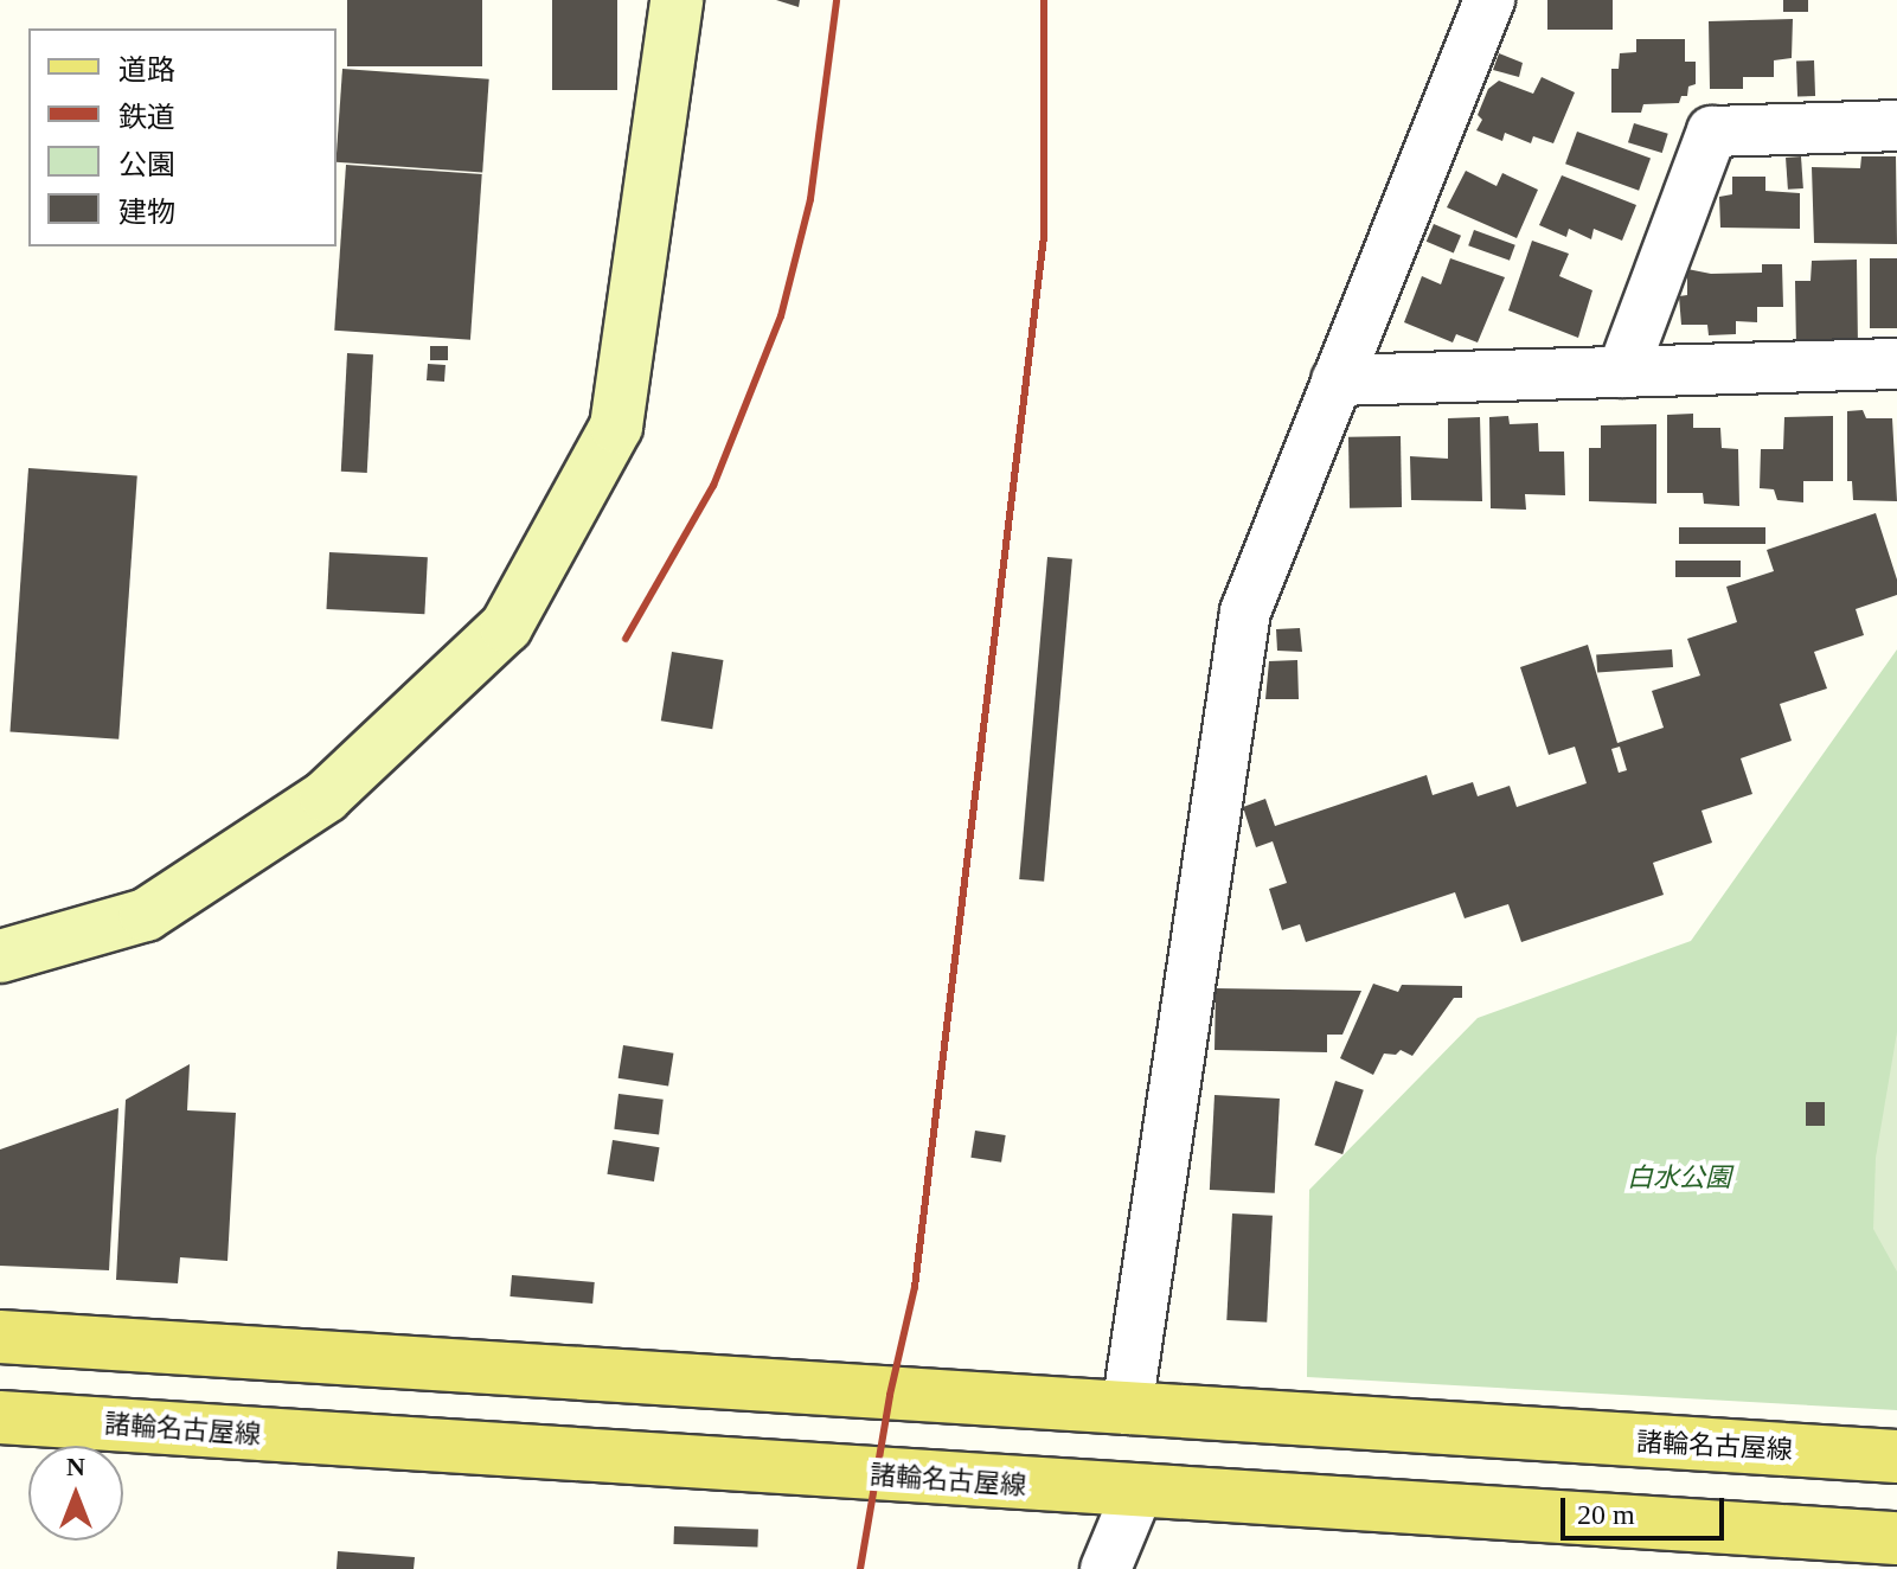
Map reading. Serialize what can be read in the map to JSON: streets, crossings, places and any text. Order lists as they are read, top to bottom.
{
  "streets": {
    "main road": ["諸輪名古屋線"]
  },
  "parks": ["白水公園"],
  "legend": [
    "道路",
    "鉄道",
    "公園",
    "建物"
  ],
  "scale_bar": "20 m",
  "north": "top"
}
